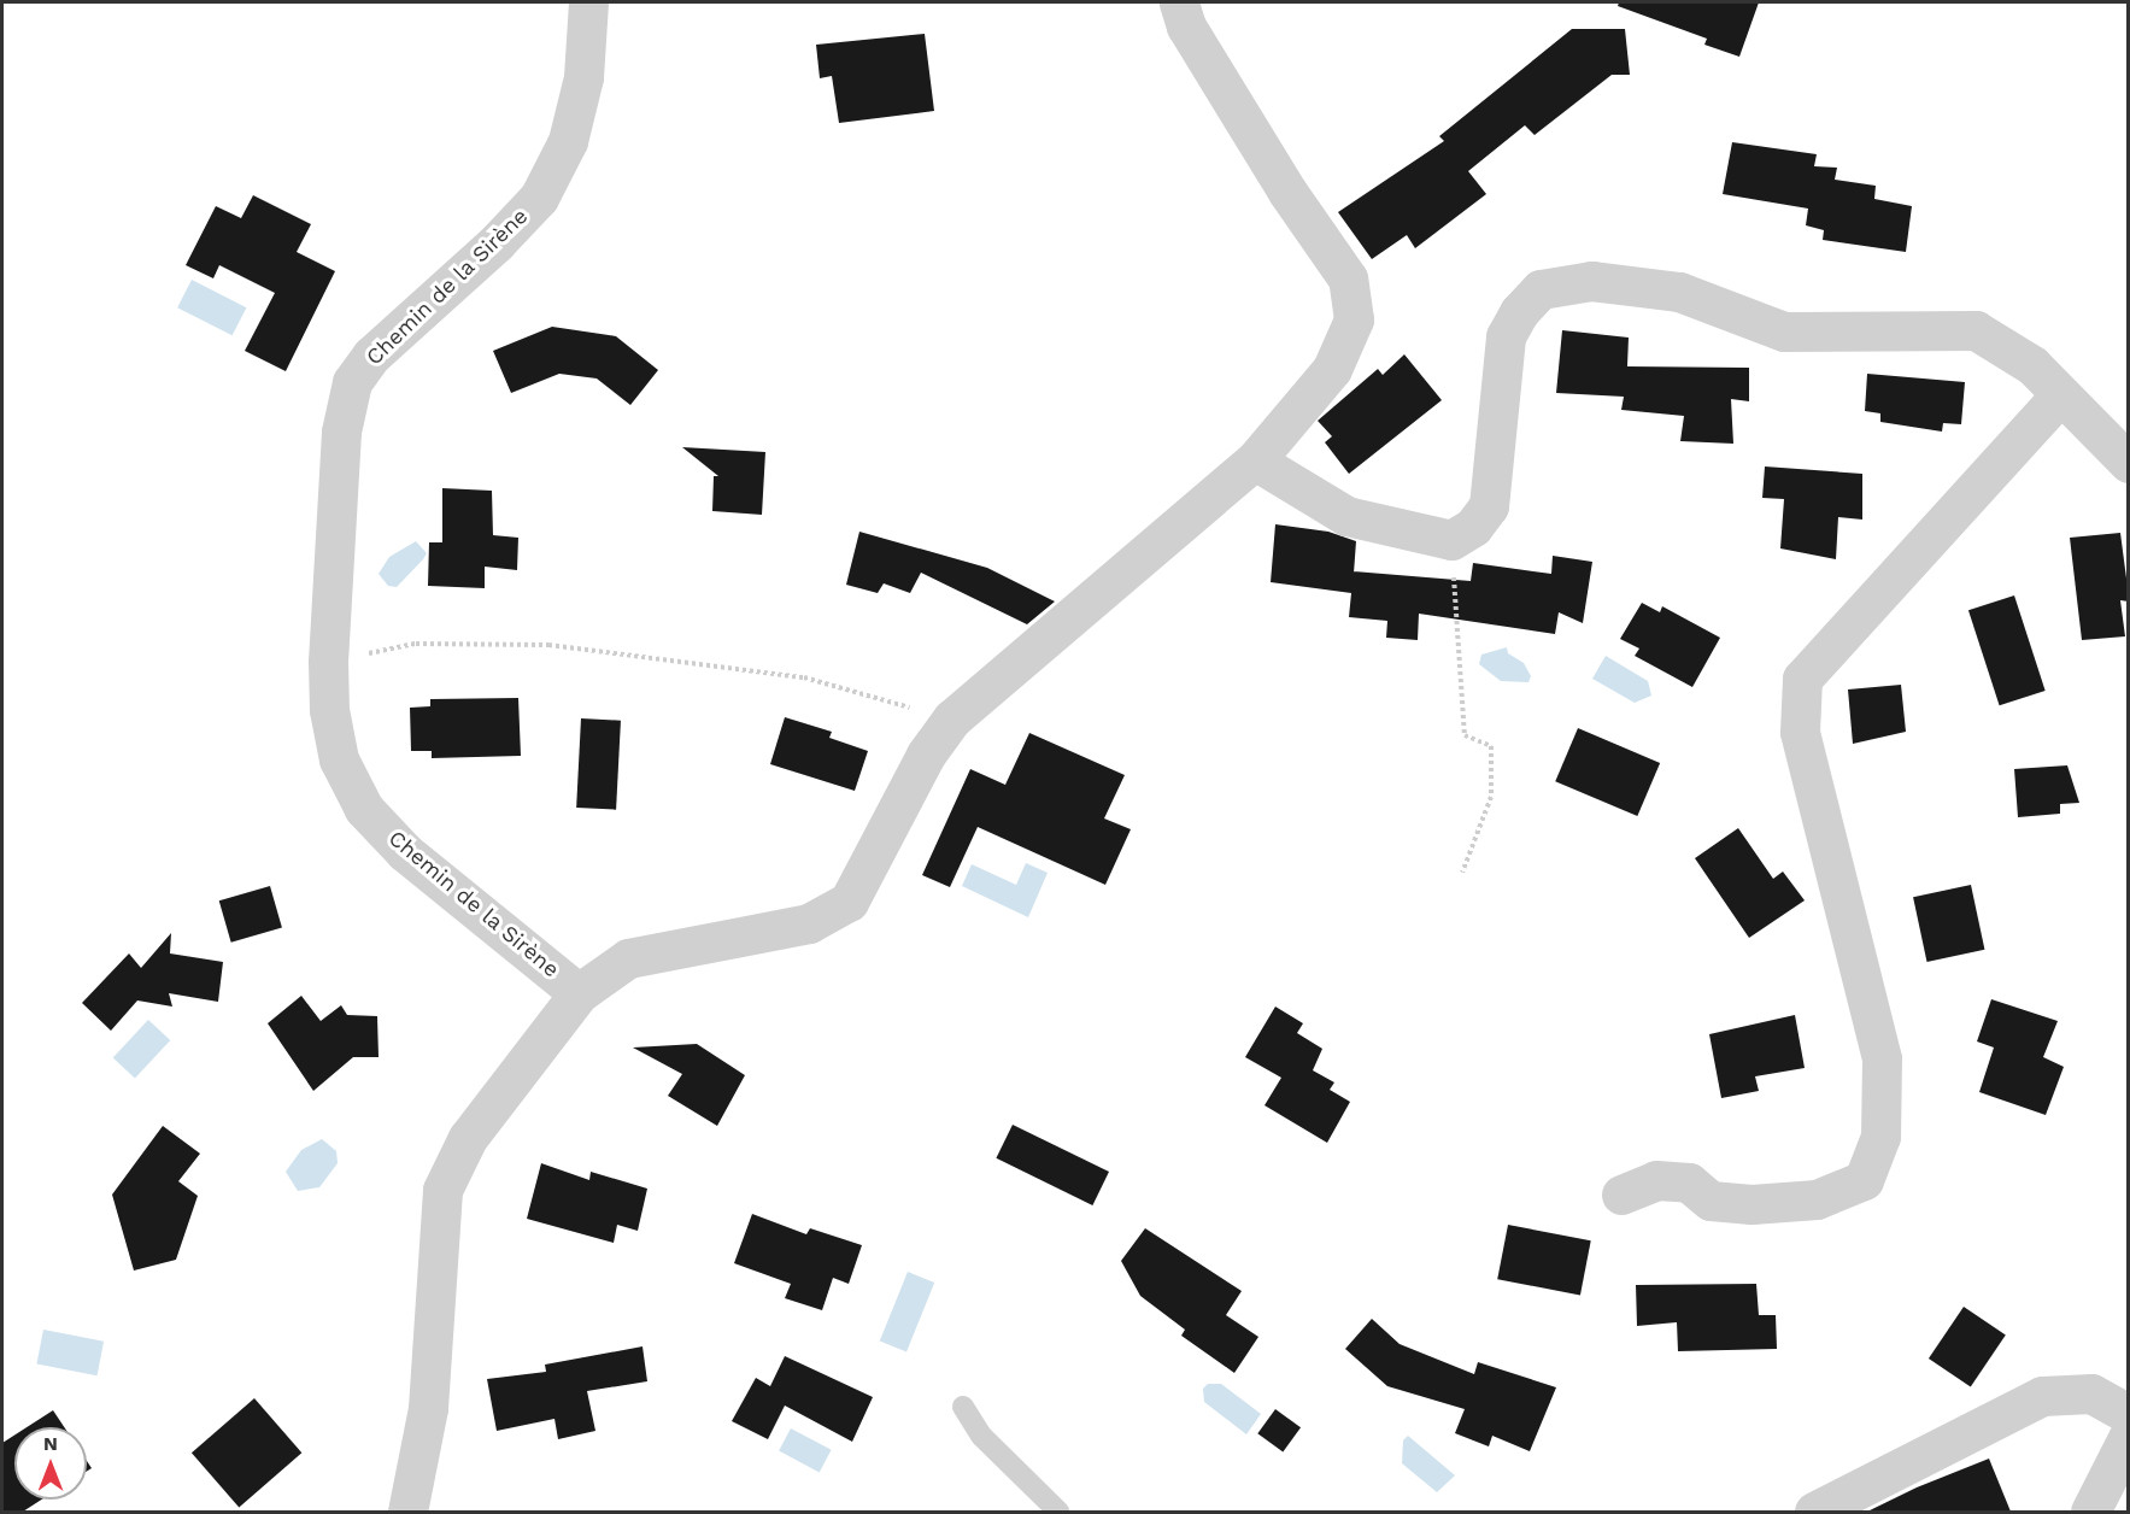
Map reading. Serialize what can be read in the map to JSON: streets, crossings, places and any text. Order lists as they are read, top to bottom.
{
  "streets": {
    "street": ["Chemin de la Sirène"]
  },
  "north": "top"
}
